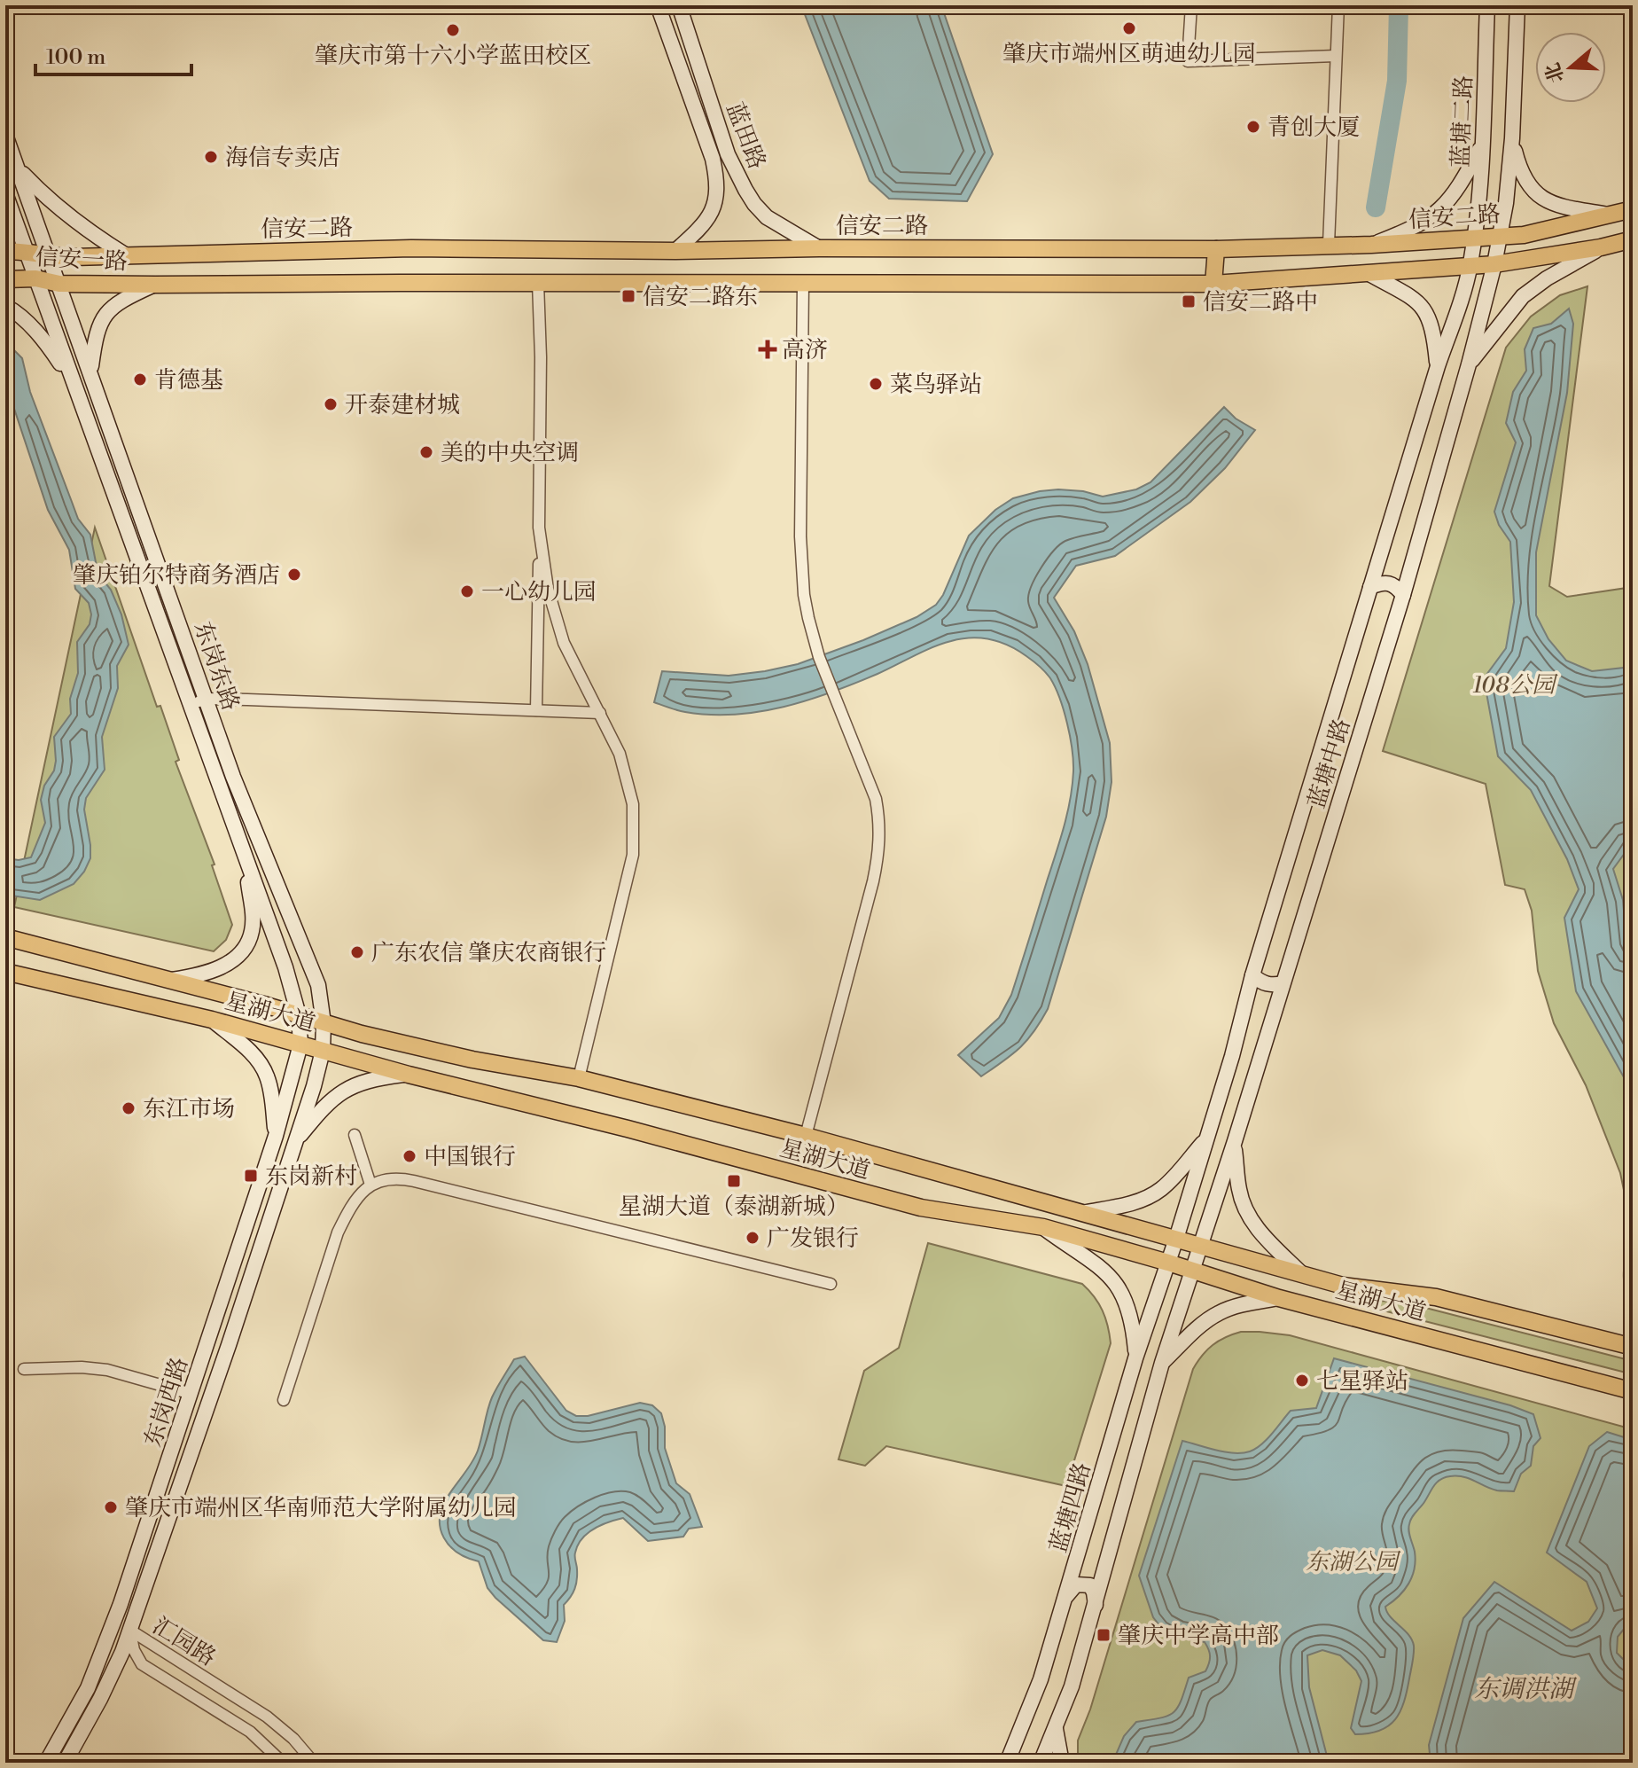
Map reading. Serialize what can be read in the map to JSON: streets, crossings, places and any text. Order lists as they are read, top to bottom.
{
  "streets": {
    "main road": [
      "蓝塘二路",
      "蓝田路",
      "信安二路",
      "信安一路",
      "东岗东路",
      "蓝塘中路",
      "星湖大道",
      "东岗西路",
      "蓝塘四路"
    ],
    "street": ["汇园路"]
  },
  "crossings": [
    ["蓝塘二路", "信安二路"],
    ["蓝塘二路", "蓝塘中路"],
    ["蓝田路", "信安二路"],
    ["信安二路", "信安一路"],
    ["信安二路", "蓝塘中路"],
    ["信安一路", "东岗东路"],
    ["东岗东路", "星湖大道"],
    ["东岗东路", "东岗西路"],
    ["蓝塘中路", "星湖大道"],
    ["蓝塘中路", "蓝塘四路"],
    ["星湖大道", "东岗西路"],
    ["星湖大道", "蓝塘四路"],
    ["东岗西路", "汇园路"]
  ],
  "water": ["东调洪湖"],
  "parks": ["108公园", "东湖公园"],
  "places": {
    "other": [
      "肇庆市端州区萌迪幼儿园",
      "肇庆市第十六小学蓝田校区",
      "青创大厦",
      "海信专卖店",
      "肯德基",
      "菜鸟驿站",
      "开泰建材城",
      "美的中央空调",
      "肇庆铂尔特商务酒店",
      "一心幼儿园",
      "广东农信 肇庆农商银行",
      "东江市场",
      "中国银行",
      "广发银行",
      "七星驿站",
      "肇庆市端州区华南师范大学附属幼儿园"
    ],
    "transit": [
      "信安二路东",
      "信安二路中",
      "东岗新村",
      "星湖大道（泰湖新城）",
      "肇庆中学高中部"
    ],
    "health": ["高济"]
  },
  "scale_bar": "100 m",
  "north": "left"
}
